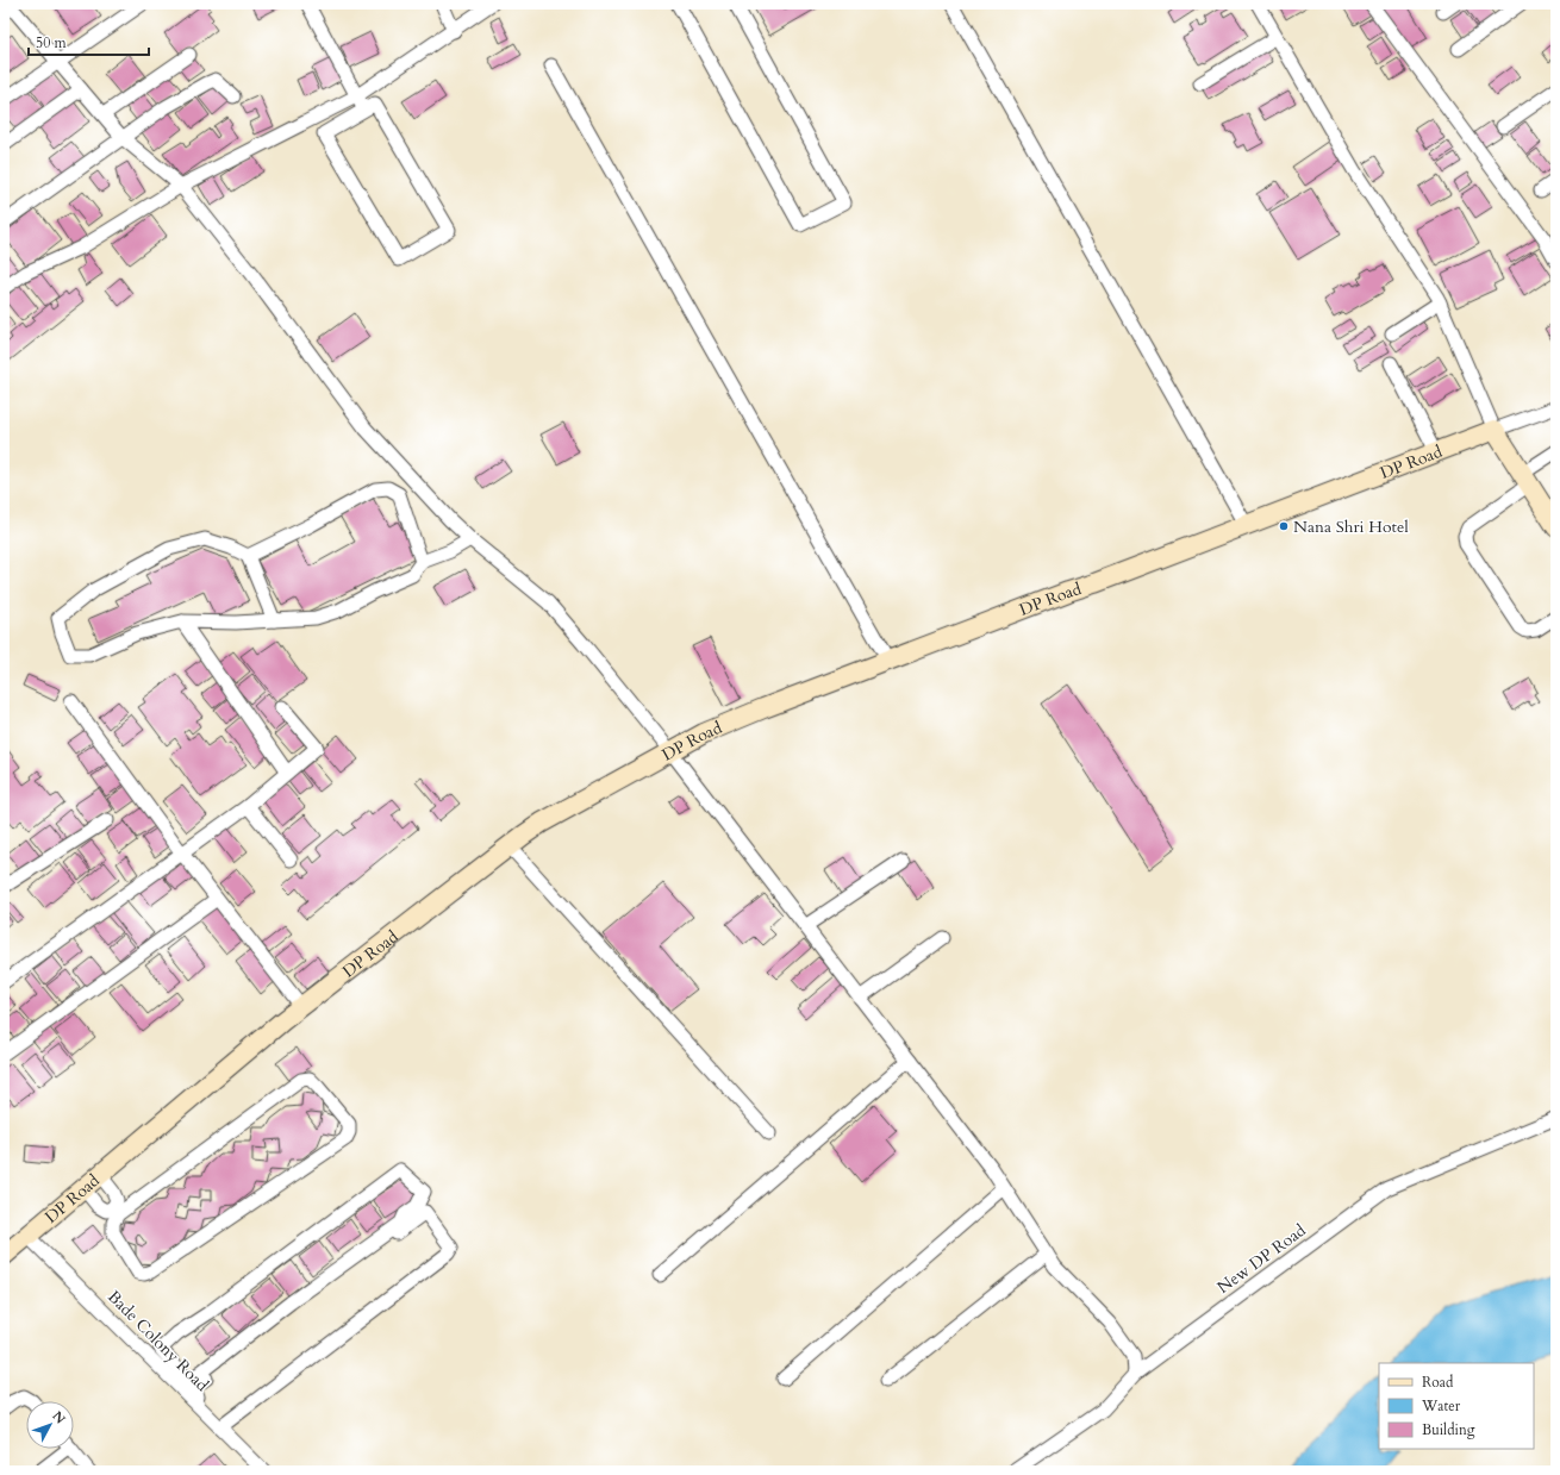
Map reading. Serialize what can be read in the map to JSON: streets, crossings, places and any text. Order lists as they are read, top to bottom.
{
  "streets": {
    "street": ["DP Road", "New DP Road", "Bade Colony Road"]
  },
  "crossings": [
    ["DP Road", "Bade Colony Road"]
  ],
  "places": ["Nana Shri Hotel"],
  "legend": ["Road", "Water", "Building"],
  "scale_bar": "50 m",
  "north": "top right"
}
